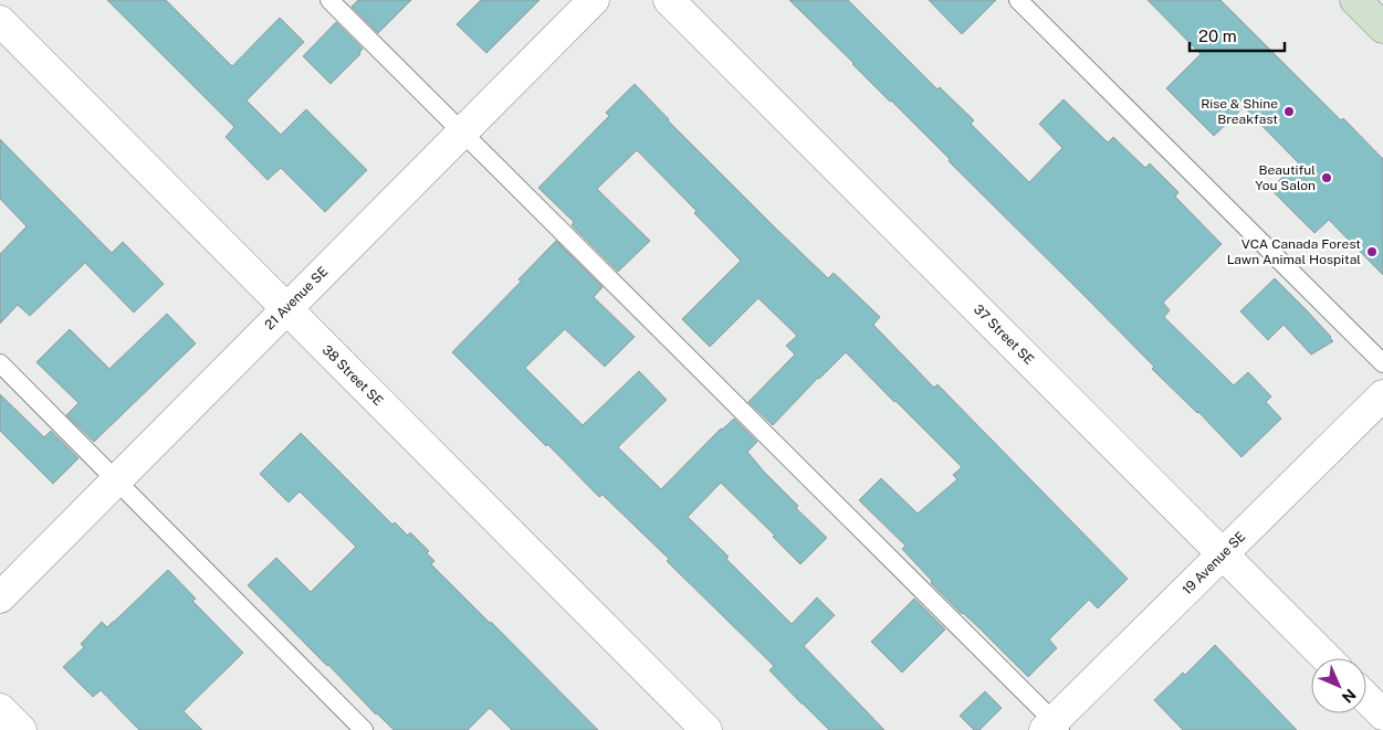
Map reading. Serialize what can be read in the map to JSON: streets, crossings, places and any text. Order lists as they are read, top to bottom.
{
  "streets": {
    "street": [
      "21 Avenue SE",
      "37 Street SE",
      "38 Street SE",
      "19 Avenue SE"
    ]
  },
  "crossings": [
    ["21 Avenue SE", "38 Street SE"],
    ["37 Street SE", "19 Avenue SE"]
  ],
  "places": ["Rise & Shine Breakfast", "Beautiful You Salon", "VCA Canada Forest Lawn Animal Hospital"],
  "scale_bar": "20 m",
  "north": "bottom right"
}
